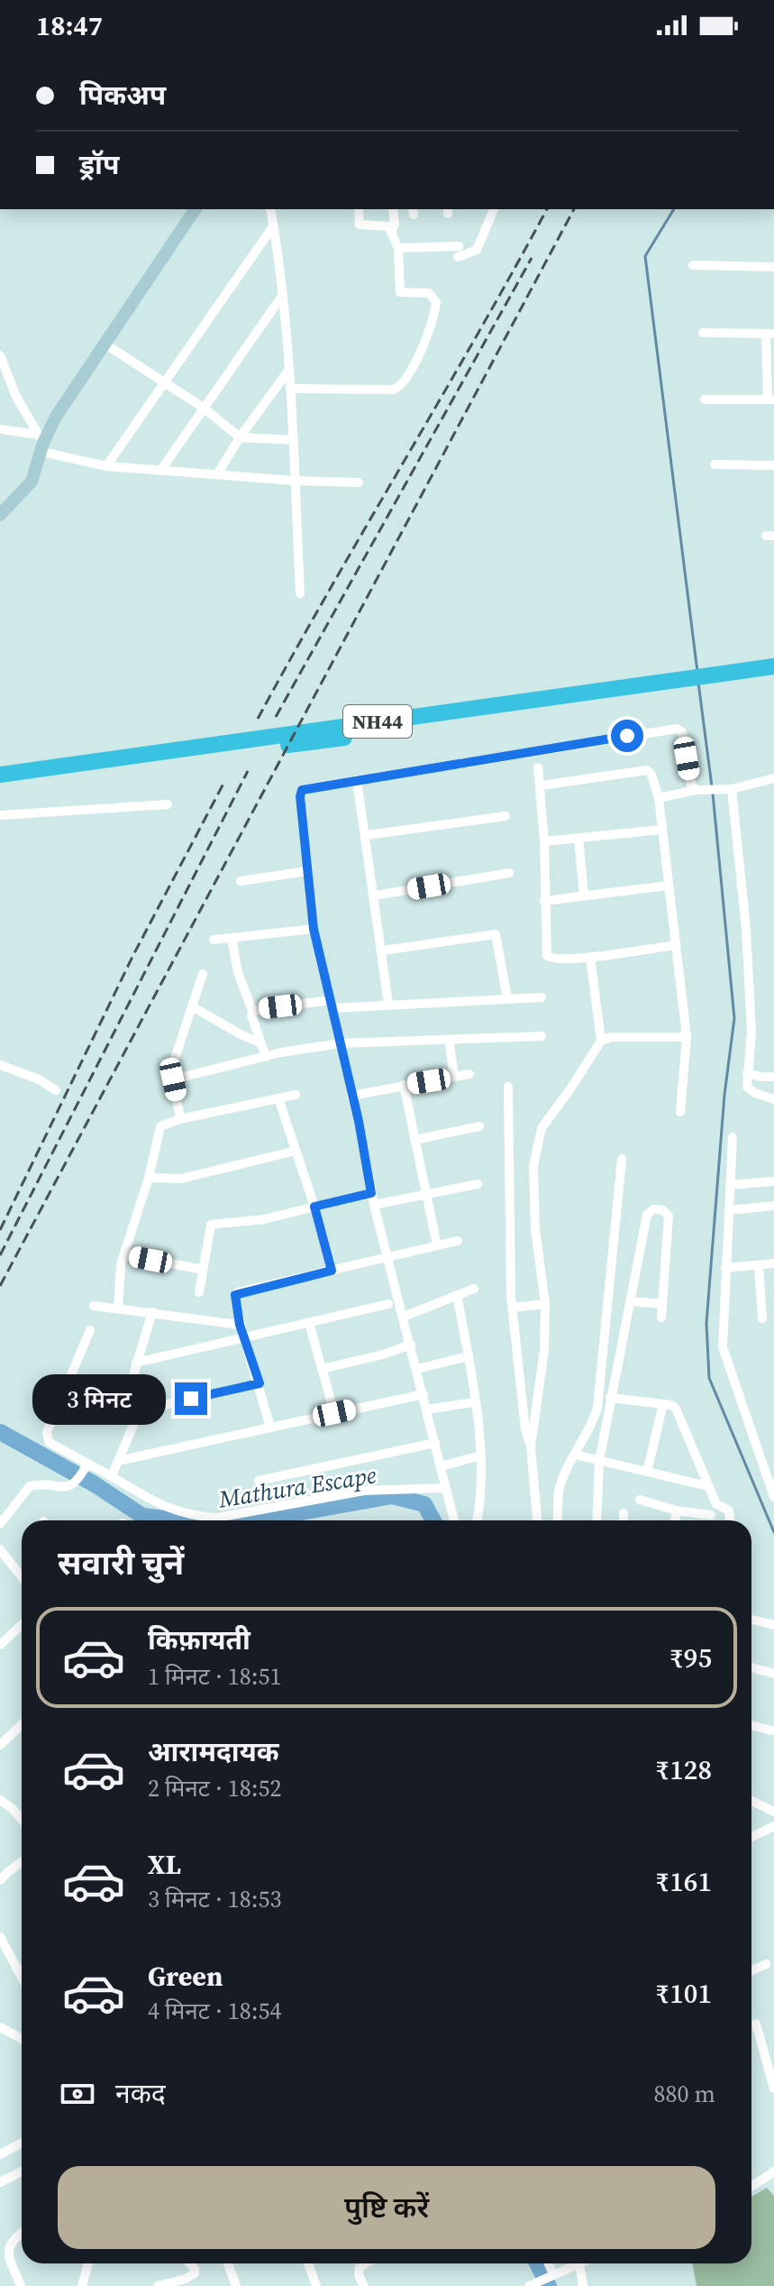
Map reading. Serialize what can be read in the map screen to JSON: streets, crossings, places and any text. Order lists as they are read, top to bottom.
{
  "streets": {
    "highway": ["NH44"]
  },
  "water": ["Mathura Escape"],
  "page": {
    "status": "18:47",
    "banner": ["पिकअप", "ड्रॉप"],
    "bubble": "3 मिनट",
    "heading": "सवारी चुनें",
    "list": [
      {
        "name": "किफ़ायती",
        "note": "1 मिनट · 18:51",
        "value": "₹95"
      },
      {
        "name": "आरामदायक",
        "note": "2 मिनट · 18:52",
        "value": "₹128"
      },
      {
        "name": "XL",
        "note": "3 मिनट · 18:53",
        "value": "₹161"
      },
      {
        "name": "Green",
        "note": "4 मिनट · 18:54",
        "value": "₹101"
      }
    ],
    "pay": ["नकद", "880 m"],
    "buttons": "पुष्टि करें"
  }
}
